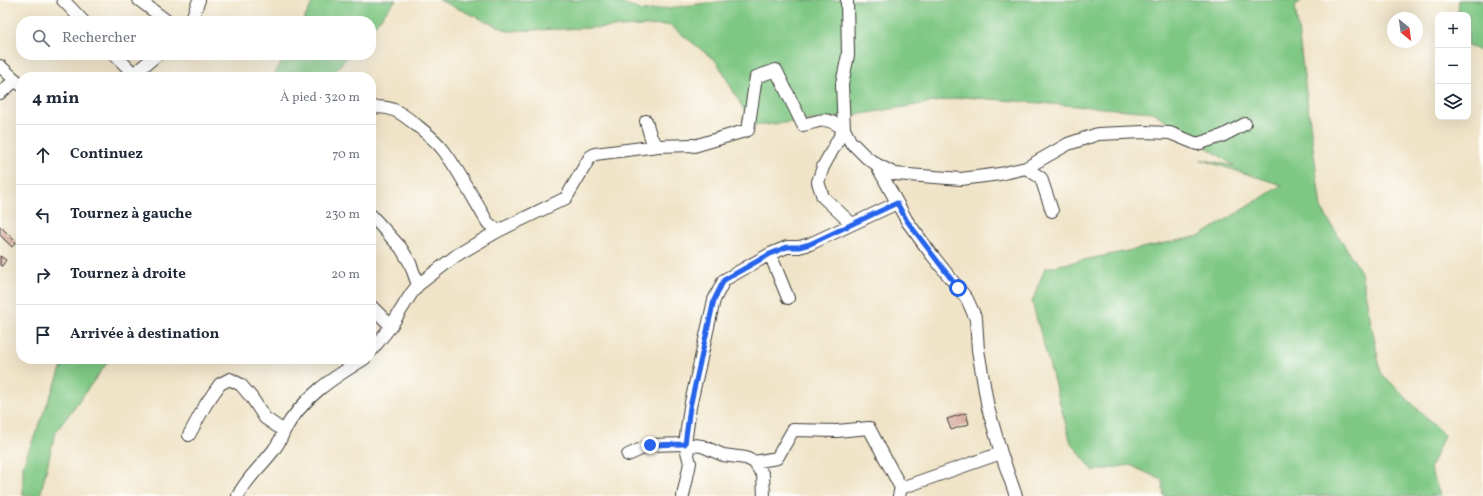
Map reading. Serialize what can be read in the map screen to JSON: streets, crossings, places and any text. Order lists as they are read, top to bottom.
{
  "north": "bottom right",
  "page": {
    "map_buttons": ["+", "−"],
    "search": "Rechercher",
    "heading": ["4 min", "À pied · 320 m"],
    "list": [
      ["Continuez", "70 m"],
      ["Tournez à gauche", "230 m"],
      ["Tournez à droite", "20 m"],
      "Arrivée à destination"
    ]
  }
}
